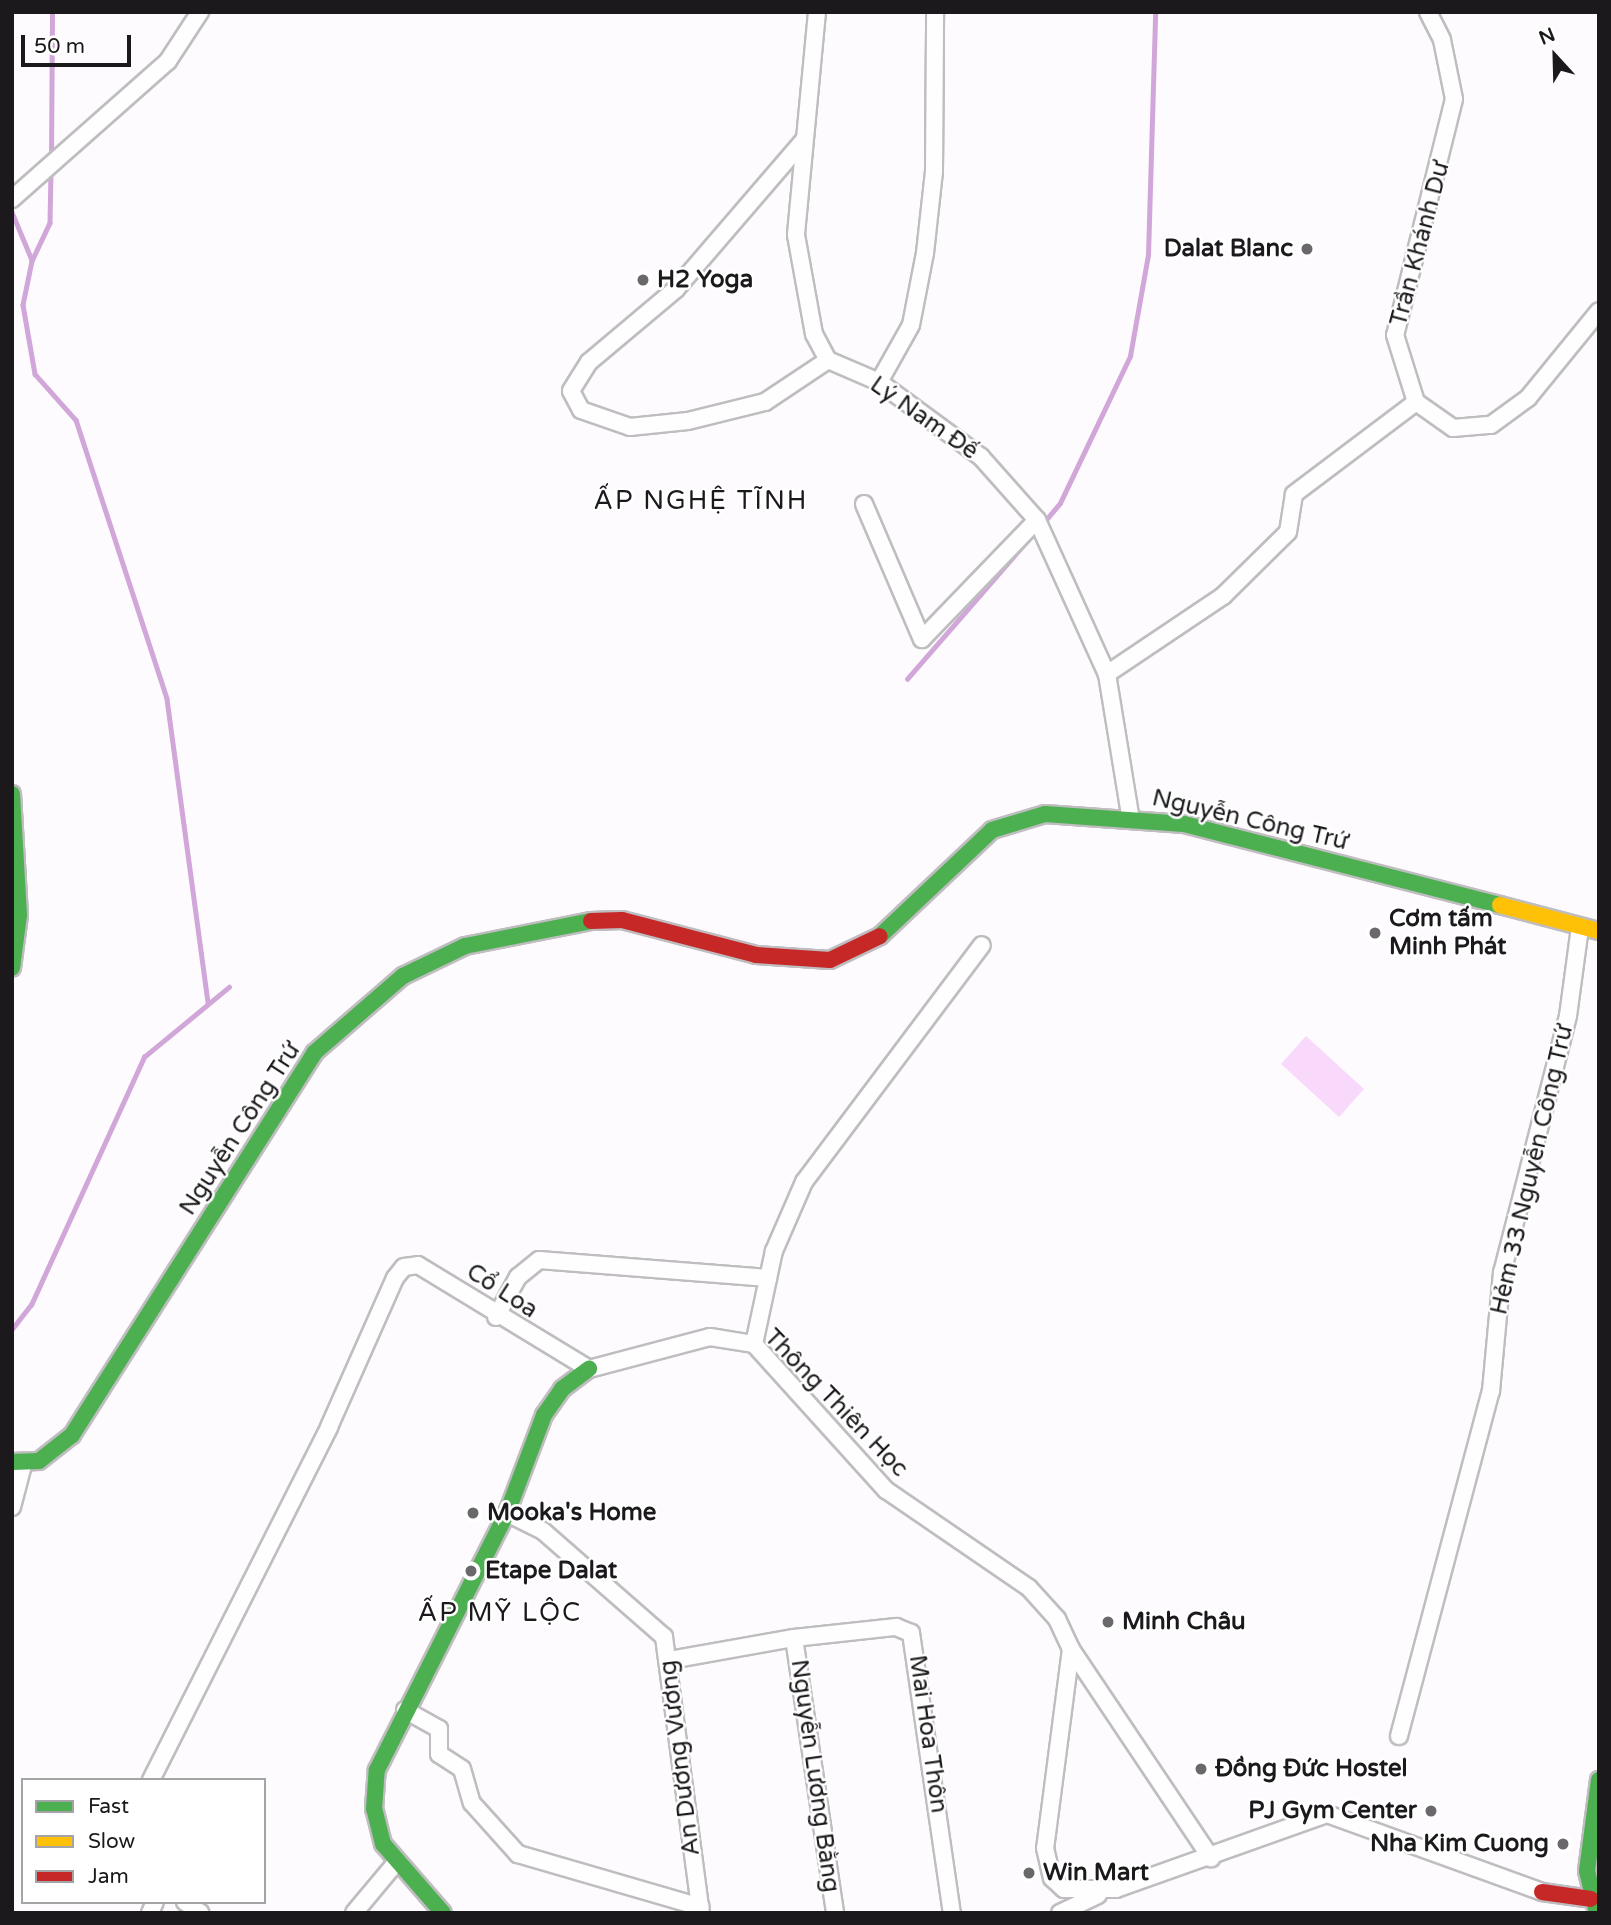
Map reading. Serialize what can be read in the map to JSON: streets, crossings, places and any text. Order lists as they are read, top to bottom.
{
  "streets": {
    "main road": ["Nguyễn Công Trứ"],
    "street": [
      "Trần Khánh Dư",
      "Lý Nam Đế",
      "Hẻm 33 Nguyễn Công Trứ",
      "Cổ Loa",
      "Thông Thiên Học",
      "Mai Hoa Thôn",
      "An Dương Vương",
      "Nguyễn Lương Bằng"
    ]
  },
  "crossings": [
    ["Lý Nam Đế", "Nguyễn Công Trứ"],
    ["Nguyễn Công Trứ", "Hẻm 33 Nguyễn Công Trứ"],
    ["Cổ Loa", "Thông Thiên Học"],
    ["Mai Hoa Thôn", "An Dương Vương"],
    ["Mai Hoa Thôn", "Nguyễn Lương Bằng"]
  ],
  "districts": ["ẤP NGHỆ TĨNH", "ẤP MỸ LỘC"],
  "places": [
    "Dalat Blanc",
    "H2 Yoga",
    "Cơm tấm Minh Phát",
    "Mooka's Home",
    "Etape Dalat",
    "Minh Châu",
    "Đồng Đức Hostel",
    "PJ Gym Center",
    "Nha Kim Cuong",
    "Win Mart"
  ],
  "legend": ["Fast", "Slow", "Jam"],
  "scale_bar": "50 m",
  "north": "top"
}
